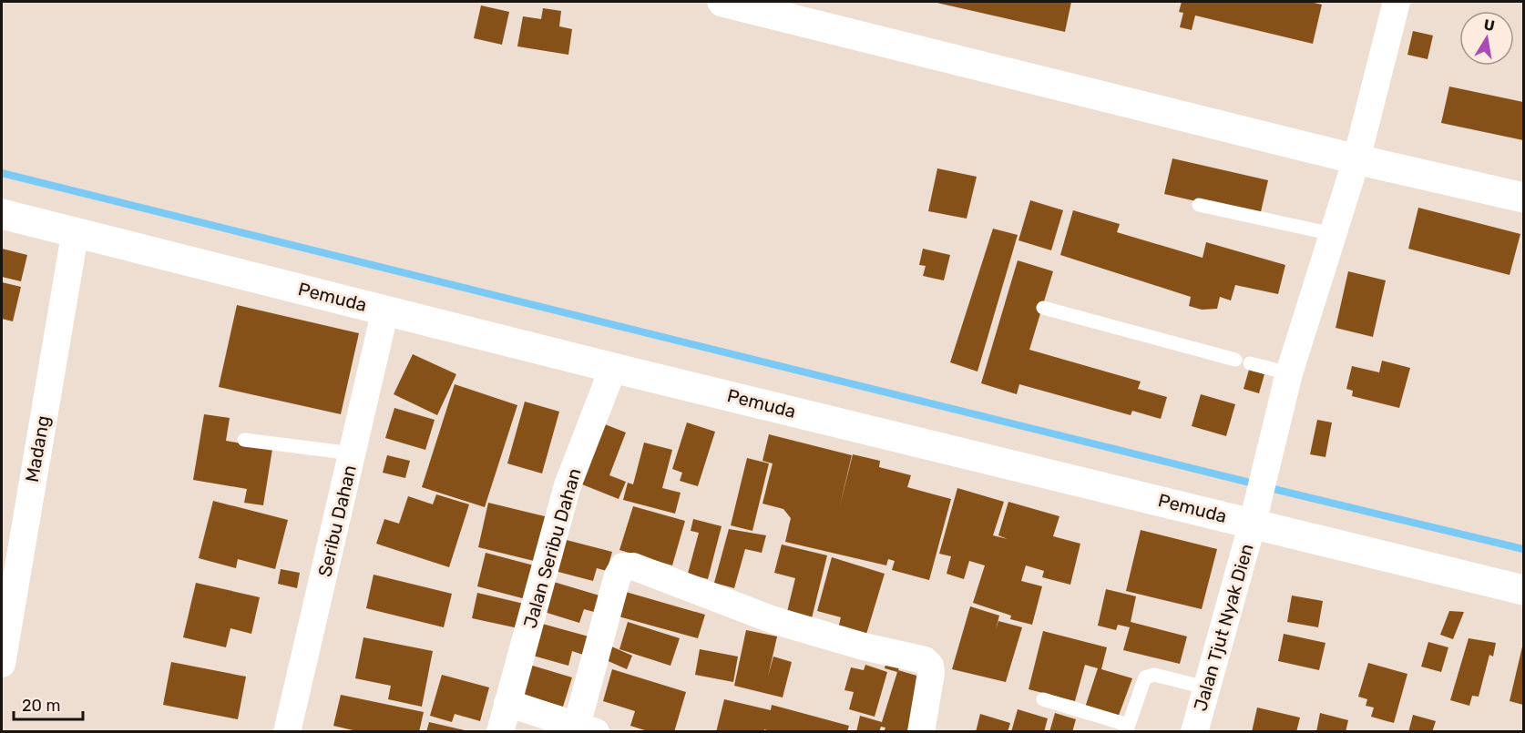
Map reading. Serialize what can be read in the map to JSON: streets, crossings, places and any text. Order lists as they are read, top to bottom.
{
  "streets": {
    "street": [
      "Pemuda",
      "Madang",
      "Seribu Dahan",
      "Jalan Seribu Dahan",
      "Jalan Tjut Nyak Dien"
    ]
  },
  "crossings": [
    ["Pemuda", "Madang"],
    ["Pemuda", "Seribu Dahan"],
    ["Pemuda", "Jalan Seribu Dahan"],
    ["Pemuda", "Jalan Tjut Nyak Dien"]
  ],
  "scale_bar": "20 m",
  "north": "top"
}
